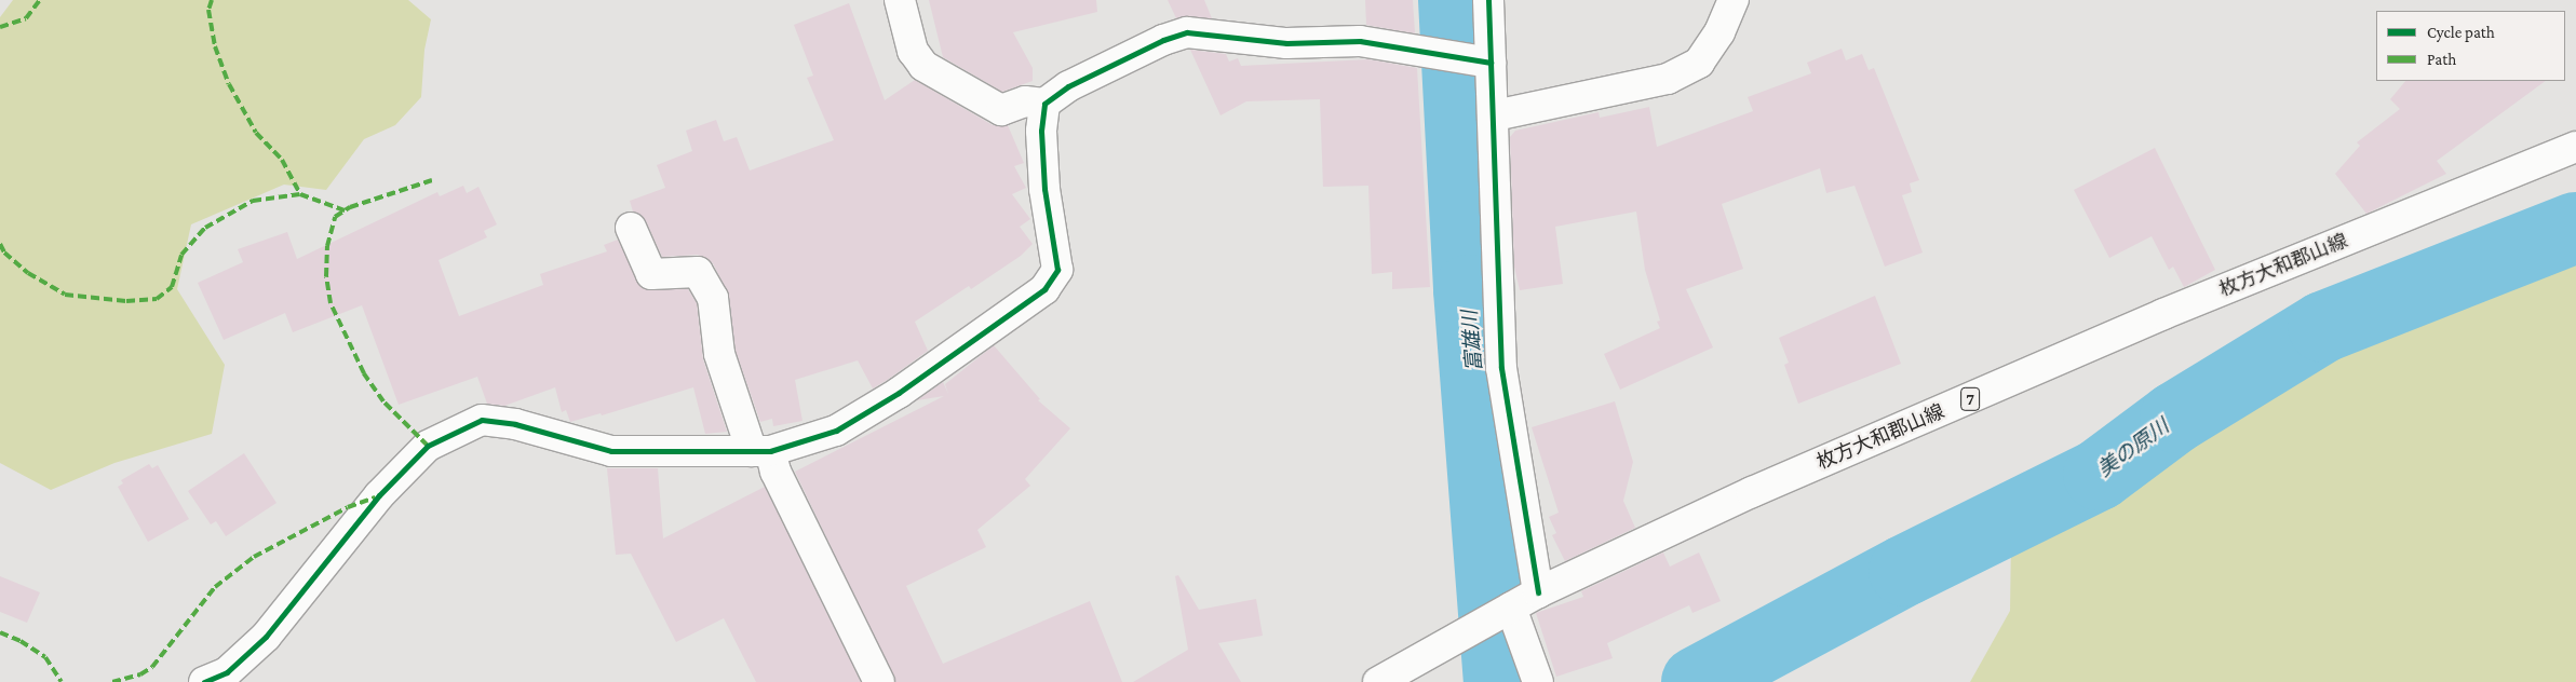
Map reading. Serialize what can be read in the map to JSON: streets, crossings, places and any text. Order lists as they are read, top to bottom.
{
  "streets": {
    "street": ["枚方大和郡山線", "7"]
  },
  "water": ["富雄川", "美の原川"],
  "legend": ["Cycle path", "Path"]
}
